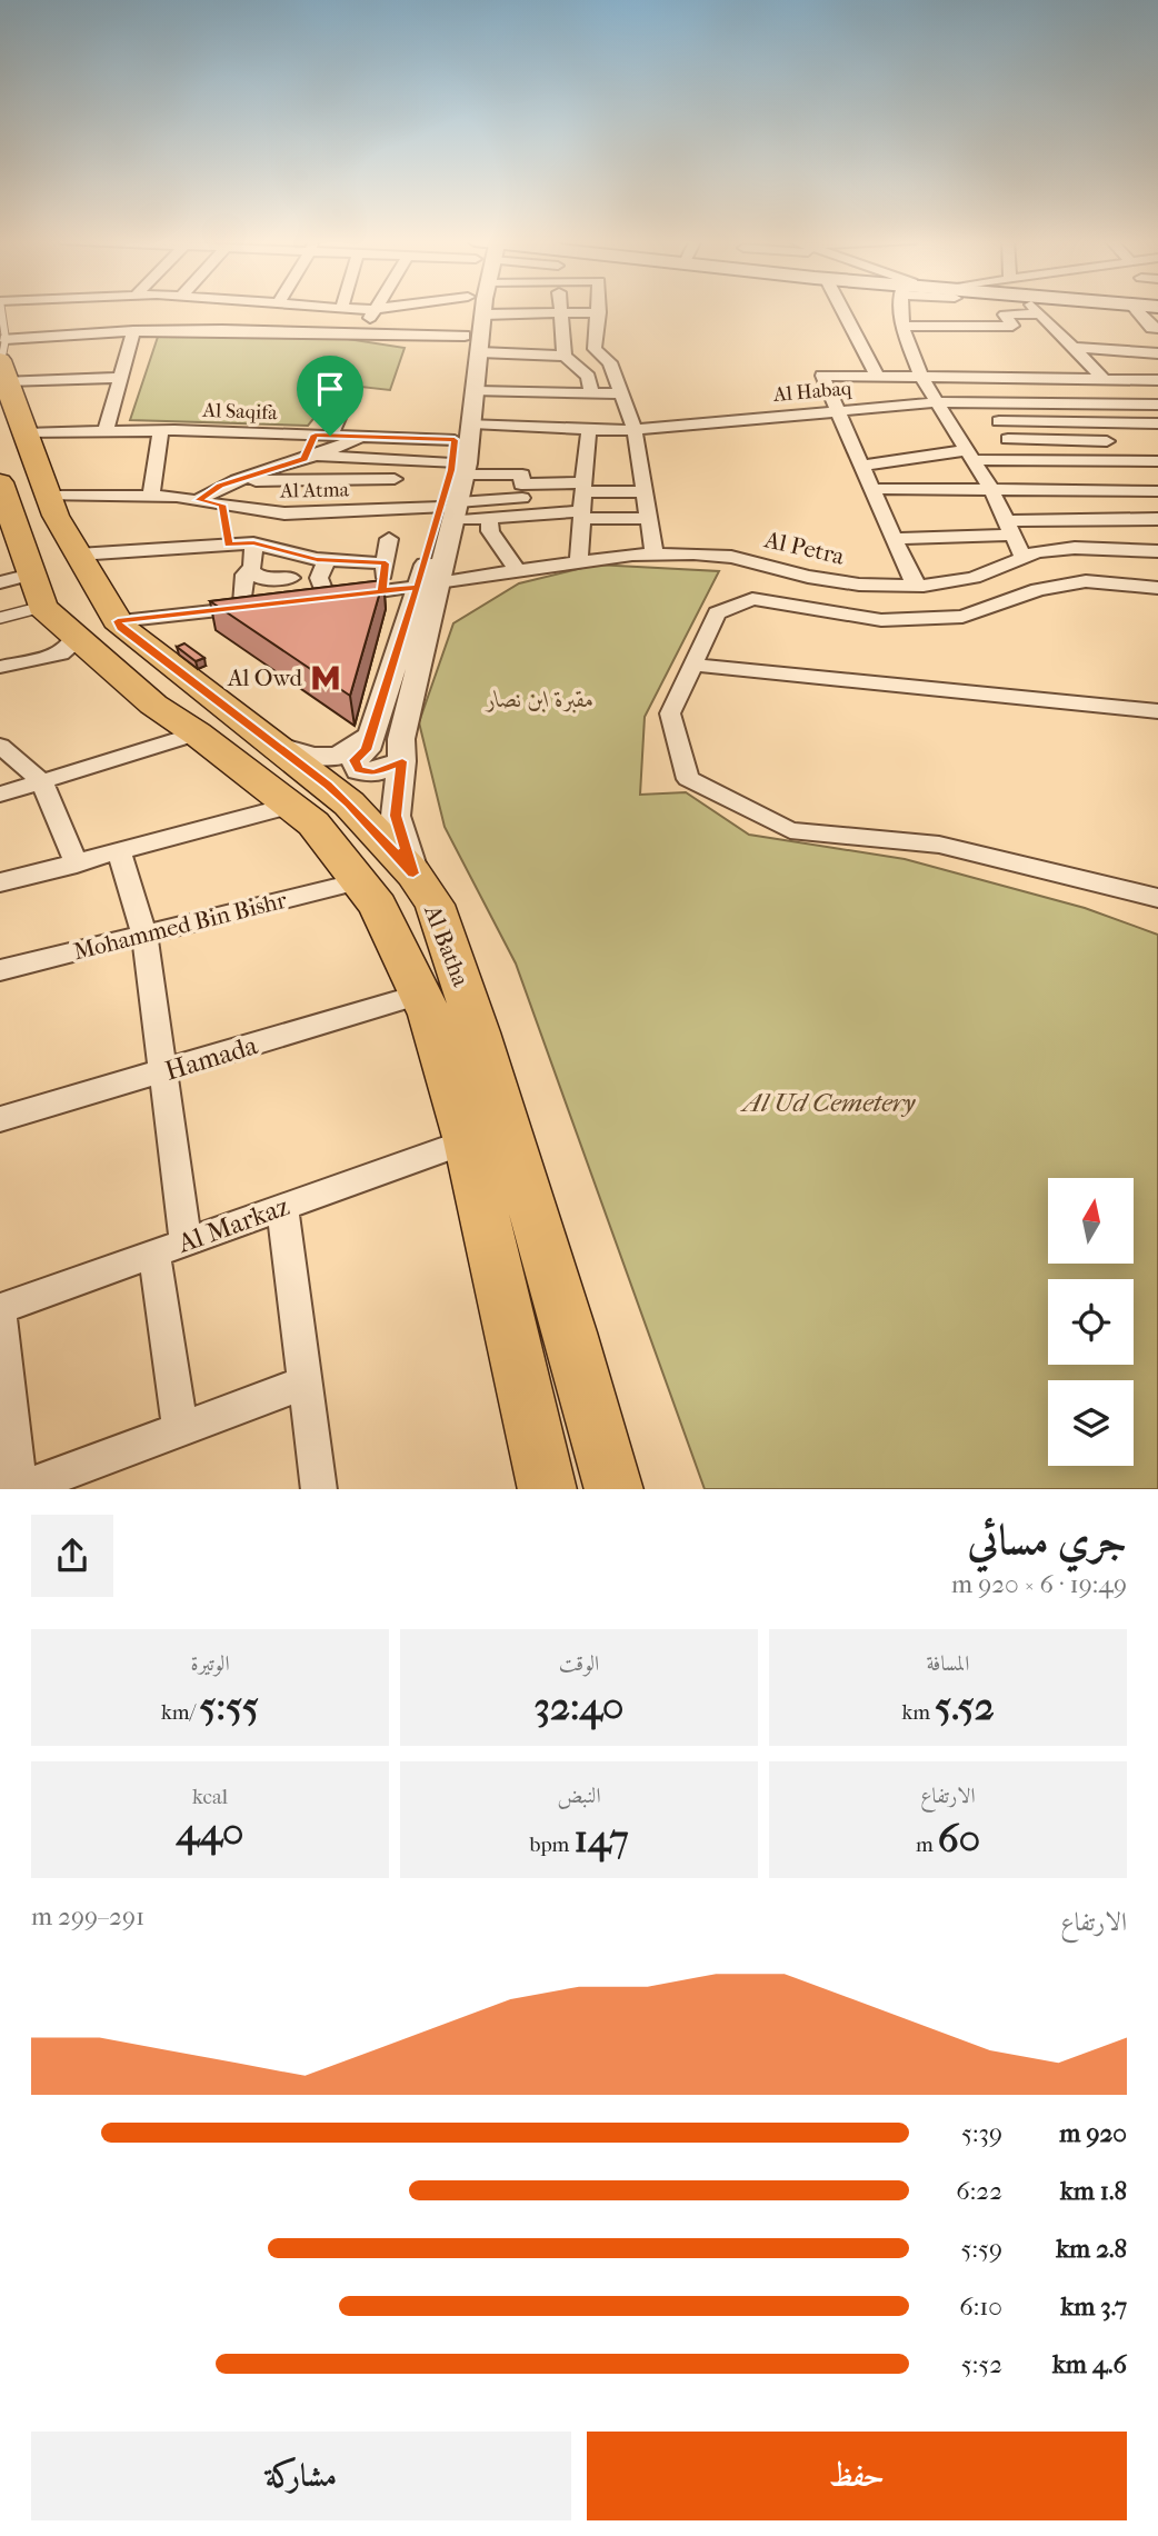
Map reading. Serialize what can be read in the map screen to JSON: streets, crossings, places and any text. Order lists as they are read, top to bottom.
{
  "streets": {
    "main road": ["Al Batha"],
    "street": [
      "Al Habaq",
      "Al Saqifa",
      "Al Atma",
      "Al Petra",
      "Mohammed Bin Bishr",
      "Hamada",
      "Al Markaz"
    ]
  },
  "crossings": [
    ["Al Saqifa", "Al Batha"],
    ["Al Atma", "Al Batha"],
    ["Mohammed Bin Bishr", "Al Batha"],
    ["Al Batha", "Hamada"],
    ["Al Batha", "Al Markaz"]
  ],
  "parks": ["مقبرة ابن نصار", "Al Ud Cemetery"],
  "places": {
    "metro station": ["Al Owd"]
  },
  "north": "top",
  "page": {
    "heading": ["جري مسائي", "19:49 · 6 × 920 m"],
    "stats": [
      ["المسافة", "5.52 km"],
      ["الوقت", "32:40"],
      ["الوتيرة", "5:55 /km"],
      ["الارتفاع", "60 m"],
      ["النبض", "147 bpm"],
      ["kcal", "440"]
    ],
    "chart": ["الارتفاع", "291–299 m"],
    "list": [
      {
        "name": "920 m",
        "note": "5:39"
      },
      {
        "name": "1.8 km",
        "note": "6:22"
      },
      {
        "name": "2.8 km",
        "note": "5:59"
      },
      {
        "name": "3.7 km",
        "note": "6:10"
      },
      {
        "name": "4.6 km",
        "note": "5:52"
      }
    ],
    "buttons": ["حفظ", "مشاركة"]
  }
}
